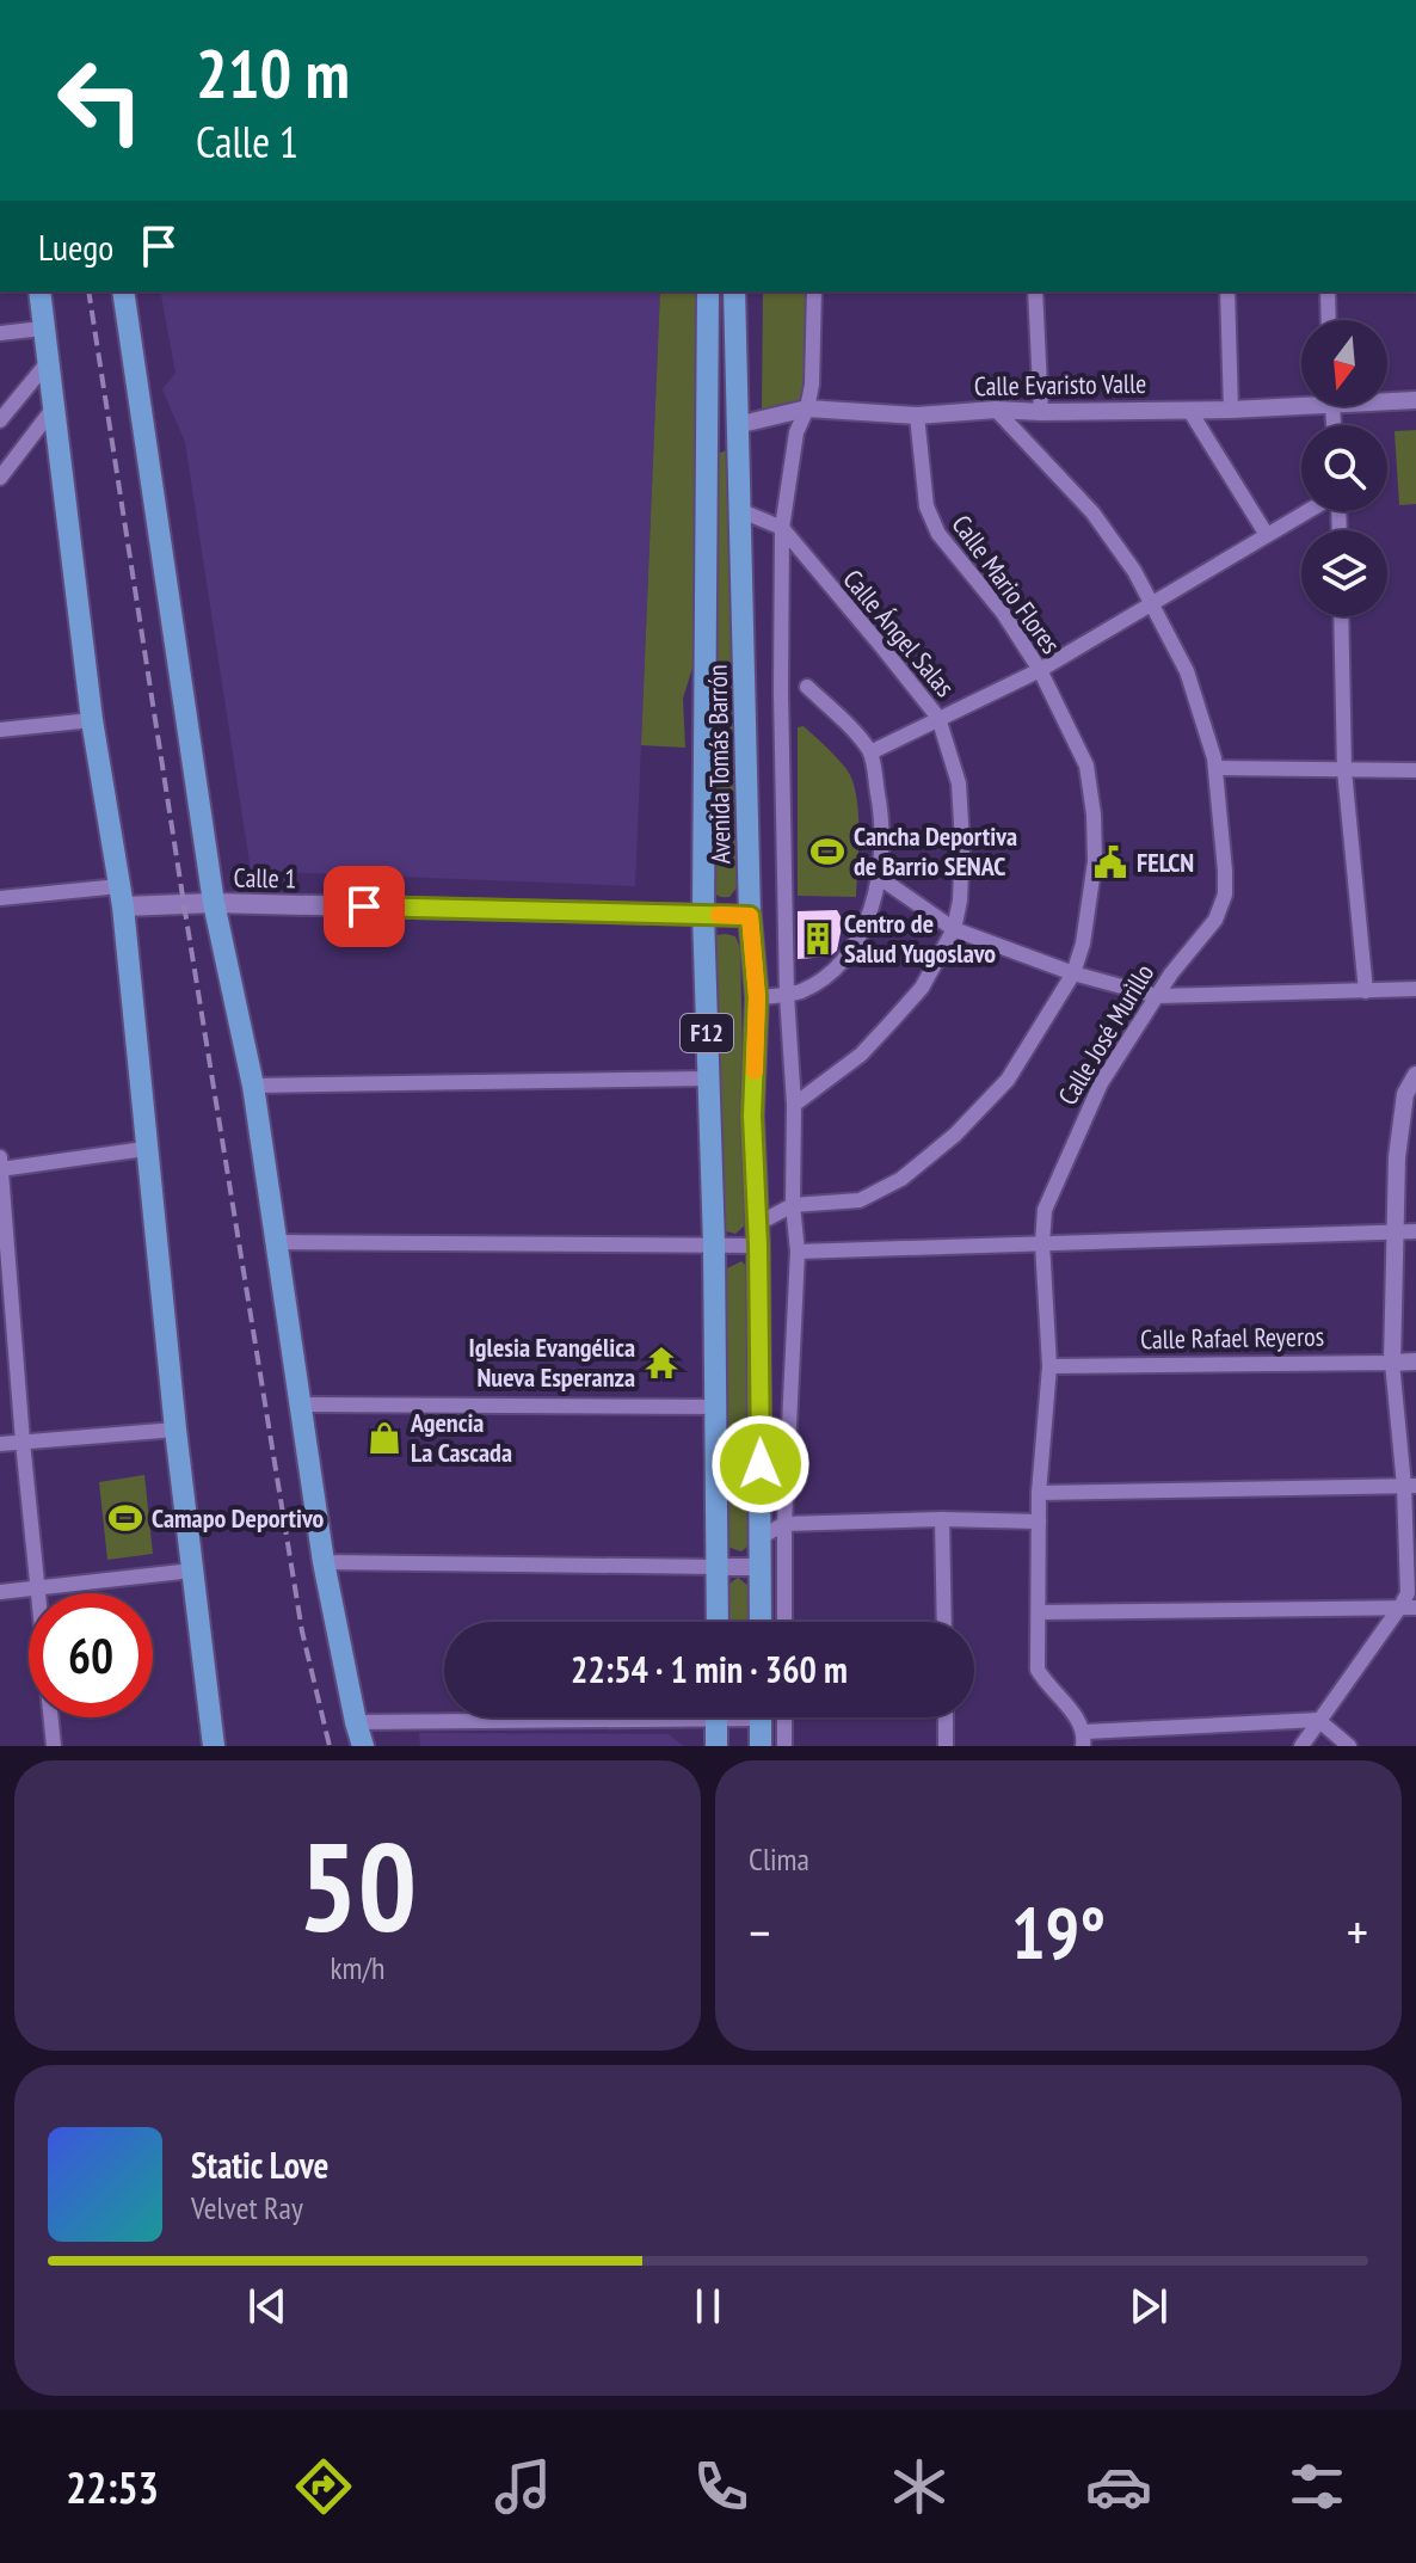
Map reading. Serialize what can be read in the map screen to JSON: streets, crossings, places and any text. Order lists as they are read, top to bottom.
{
  "streets": {
    "main road": ["Avenida Tomás Barrón", "Calle 1", "F12"],
    "street": [
      "Calle Evaristo Valle",
      "Calle Mario Flores",
      "Calle Ángel Salas",
      "Calle José Murillo",
      "Calle Rafael Reyeros"
    ]
  },
  "crossings": [
    ["Calle Evaristo Valle", "Calle Mario Flores"],
    ["Calle Evaristo Valle", "Avenida Tomás Barrón"],
    ["Calle Evaristo Valle", "Calle José Murillo"],
    ["Calle Mario Flores", "Avenida Tomás Barrón"],
    ["Calle Ángel Salas", "Avenida Tomás Barrón"],
    ["Avenida Tomás Barrón", "Calle 1"],
    ["Calle José Murillo", "Calle Rafael Reyeros"]
  ],
  "places": {
    "sports": ["Cancha Deportiva de Barrio SENAC", "Camapo Deportivo"],
    "public building": ["FELCN"],
    "building": ["Centro de Salud Yugoslavo"],
    "temple": ["Iglesia Evangélica Nueva Esperanza"],
    "shop": ["Agencia La Cascada"]
  },
  "north": "bottom",
  "page": {
    "turn": ["210 m", "Calle 1"],
    "then": "Luego",
    "limit": "60",
    "trip": "22:54 · 1 min · 360 m",
    "tile": [
      ["50", "km/h"],
      "Clima"
    ],
    "heat": ["−", "19°", "+"],
    "song": ["Static Love", "Velvet Ray"],
    "tabs": "22:53"
  }
}
